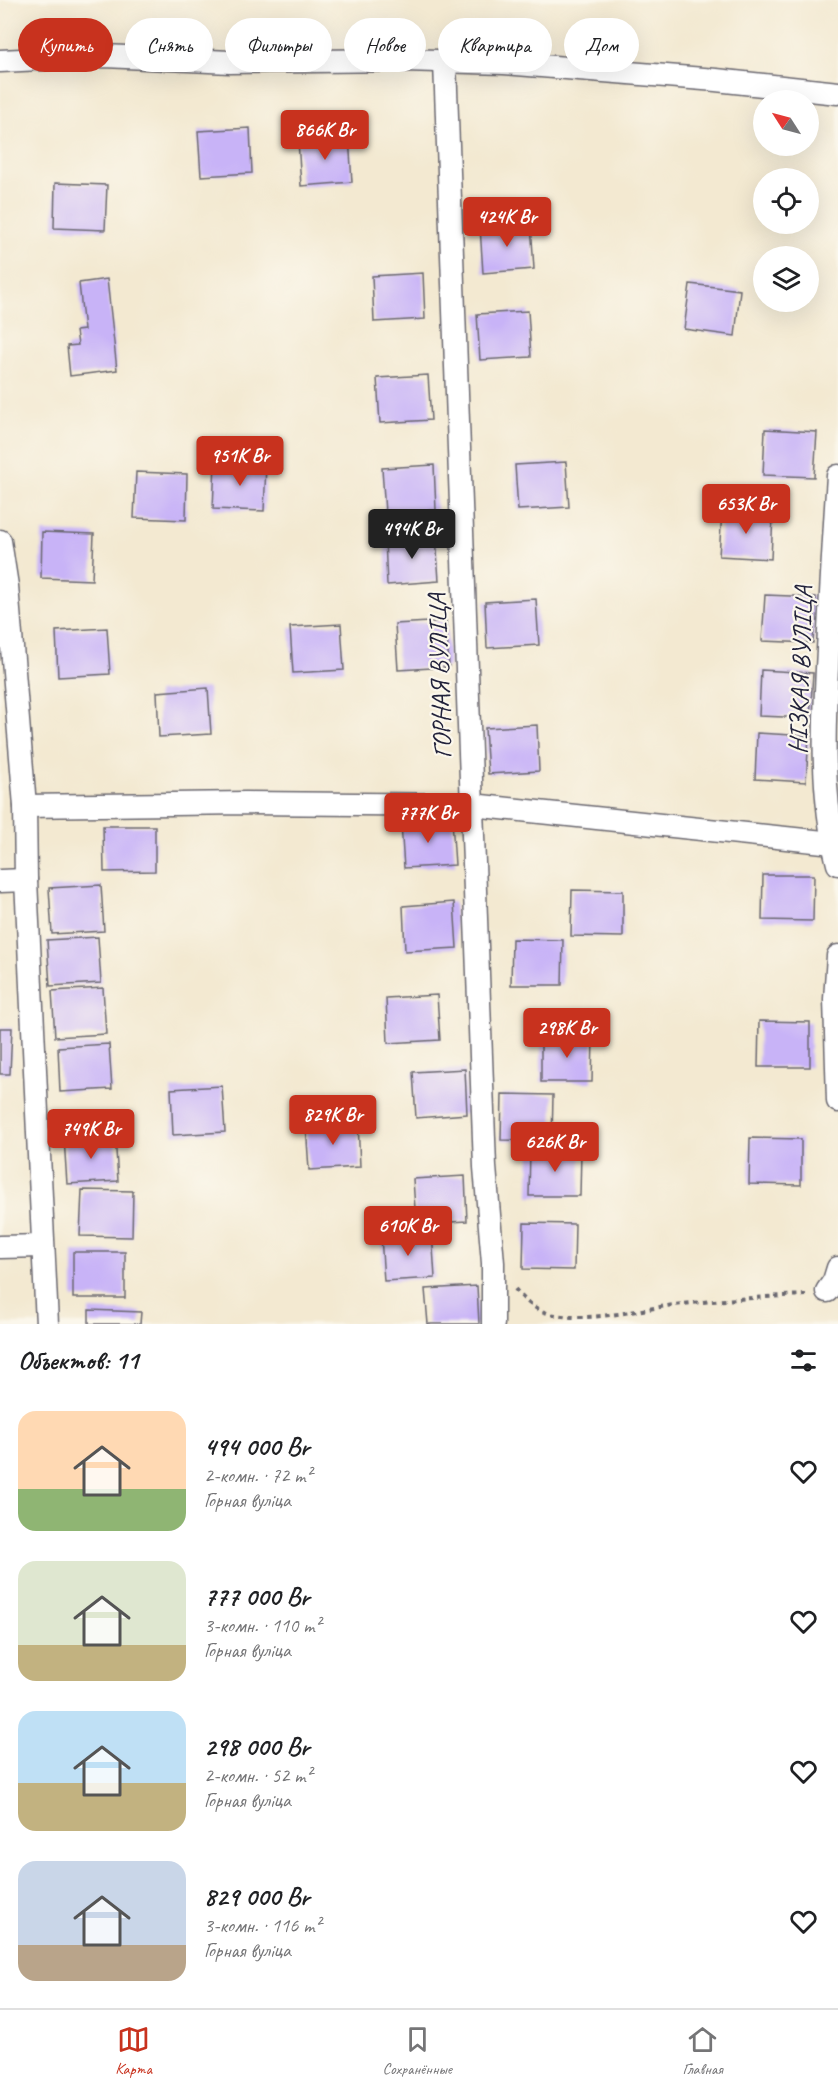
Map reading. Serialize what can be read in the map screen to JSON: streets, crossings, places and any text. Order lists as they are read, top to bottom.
{
  "streets": {
    "street": ["НІЗКАЯ ВУЛІЦА", "ГОРНАЯ ВУЛІЦА"]
  },
  "north": "top left",
  "page": {
    "chip": [
      "Купить",
      "Снять",
      "Фильтры",
      "Новое",
      "Квартира",
      "Дом"
    ],
    "price": [
      "866K Br",
      "424K Br",
      "951K Br",
      "653K Br",
      "494K Br",
      "777K Br",
      "298K Br",
      "829K Br",
      "749K Br",
      "626K Br",
      "610K Br"
    ],
    "heading": "Объектов: 11",
    "list": [
      {
        "name": "494 000 Br",
        "note": "2-комн. · 72 m² · Горная вуліца"
      },
      {
        "name": "777 000 Br",
        "note": "3-комн. · 110 m² · Горная вуліца"
      },
      {
        "name": "298 000 Br",
        "note": "2-комн. · 52 m² · Горная вуліца"
      },
      {
        "name": "829 000 Br",
        "note": "3-комн. · 116 m² · Горная вуліца"
      }
    ],
    "tabs": ["Карта", "Сохранённые", "Главная"]
  }
}
